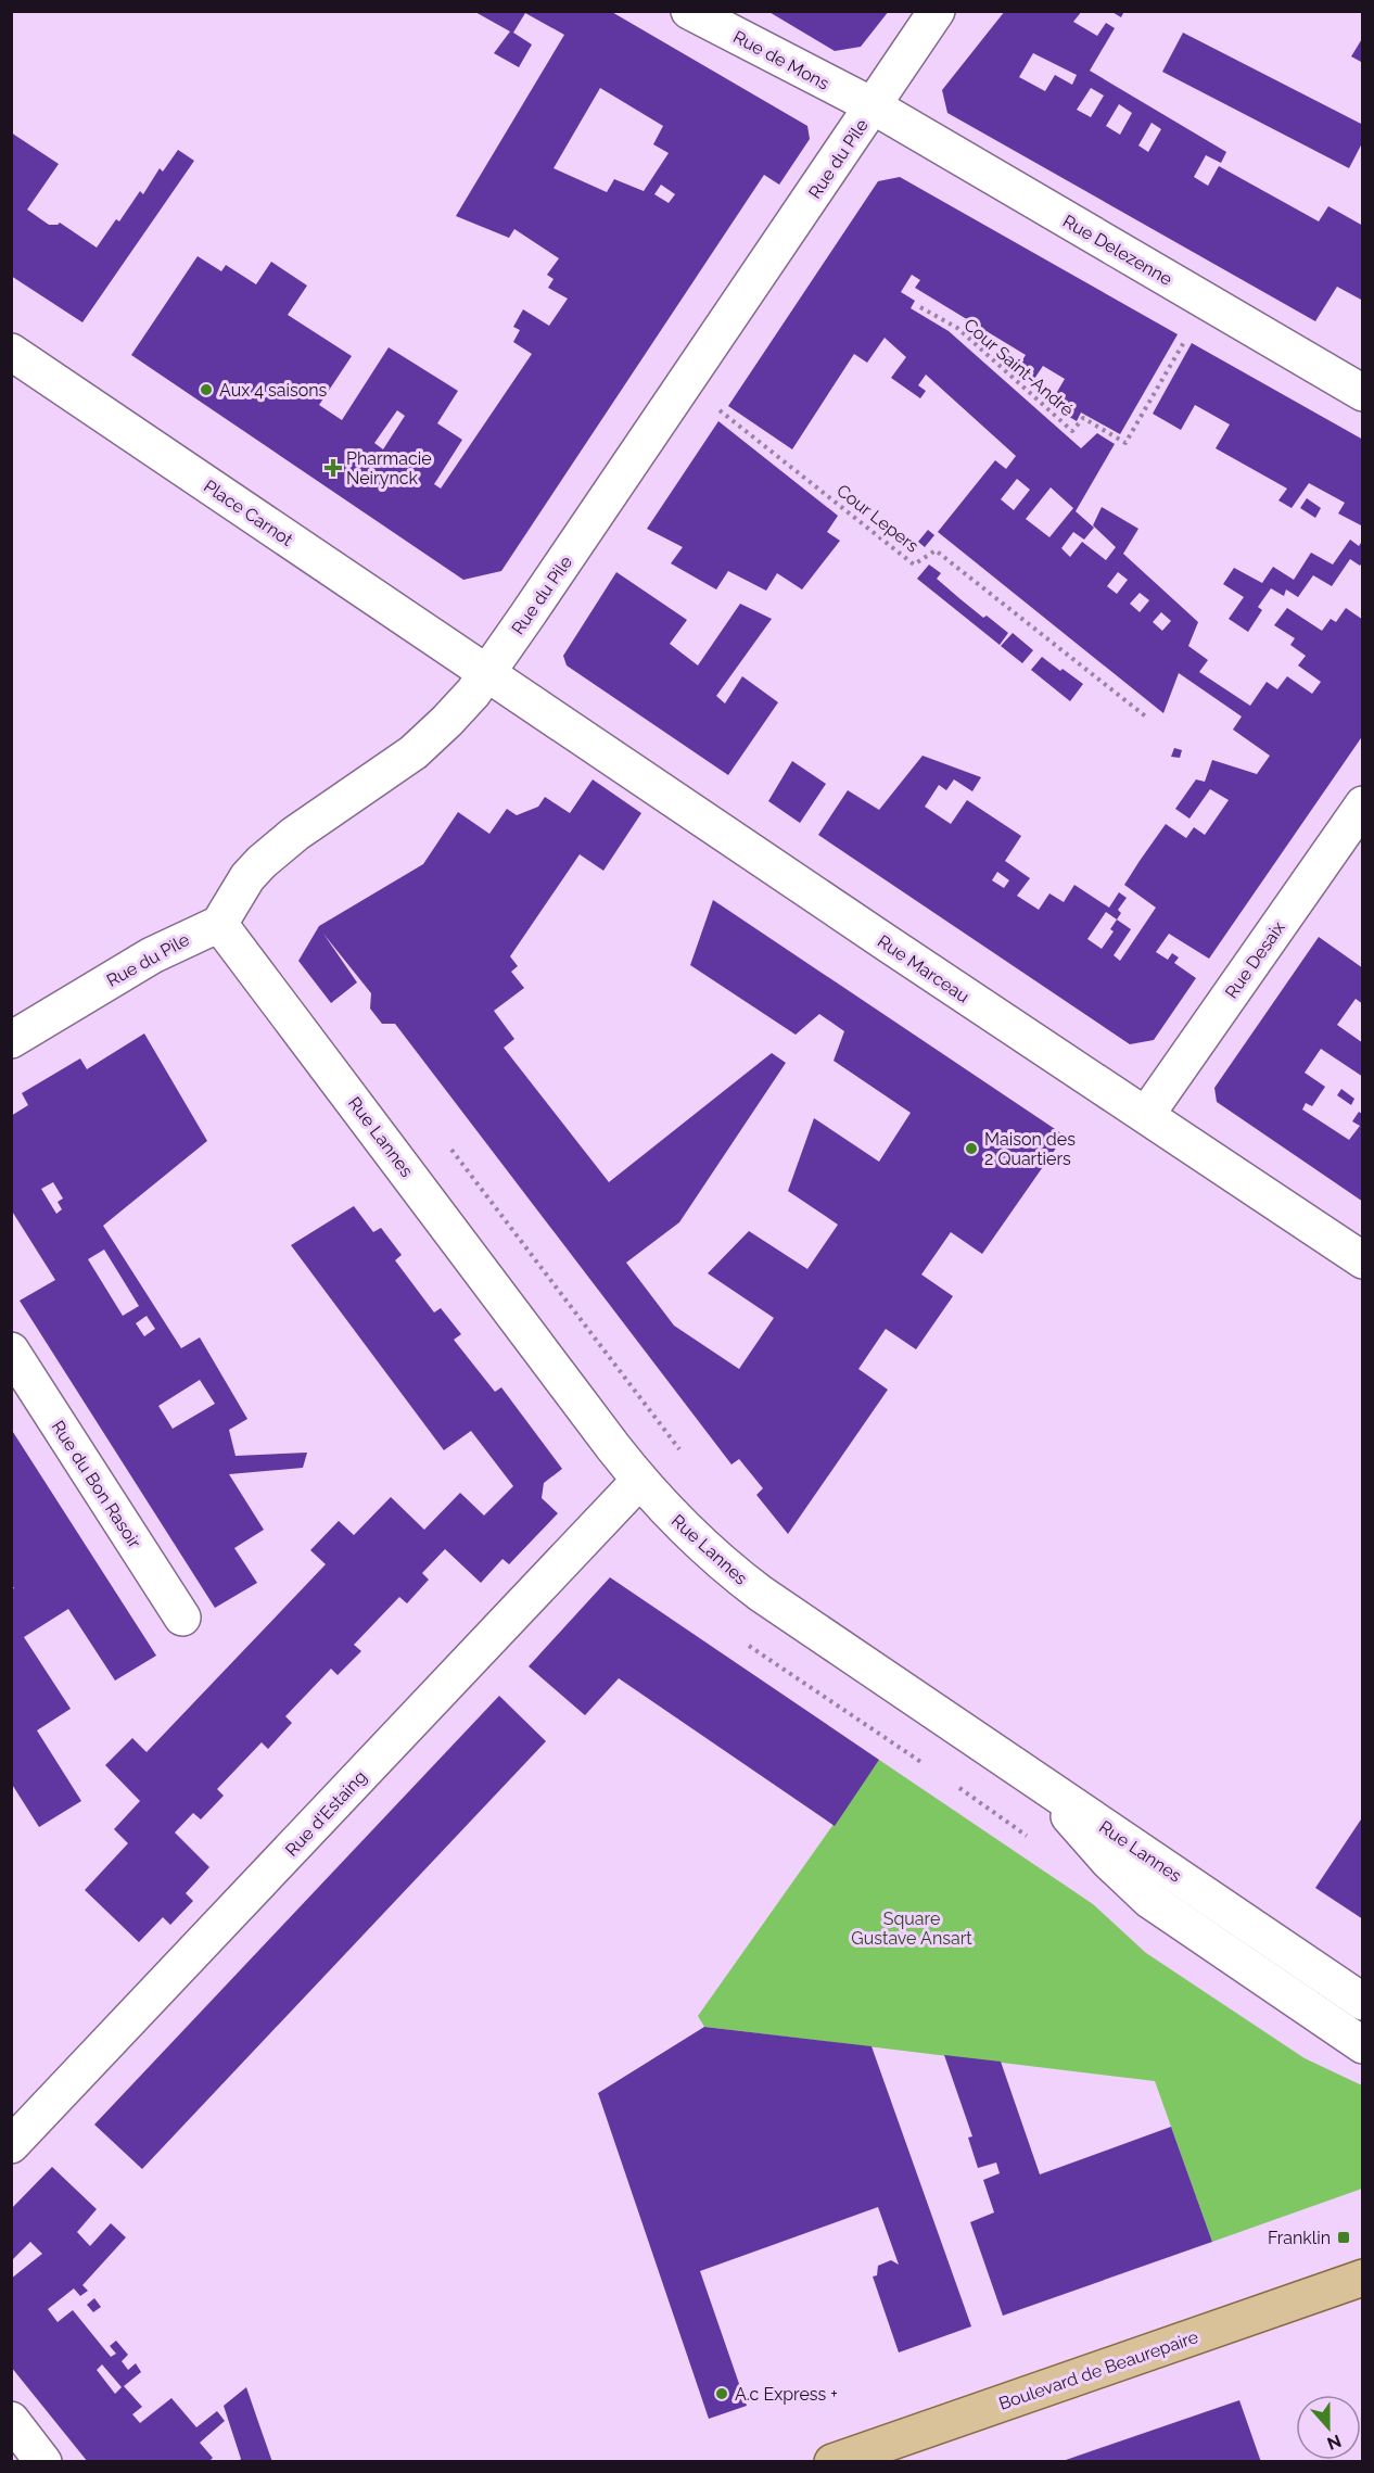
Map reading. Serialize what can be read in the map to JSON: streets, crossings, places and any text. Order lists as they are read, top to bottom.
{
  "streets": {
    "main road": ["Boulevard de Beaurepaire"],
    "street": [
      "Rue de Mons",
      "Rue du Pile",
      "Rue Delezenne",
      "Place Carnot",
      "Rue Desaix",
      "Rue Marceau",
      "Rue Lannes",
      "Rue du Bon Rasoir",
      "Rue d'Estaing"
    ],
    "path": ["Cour Saint-André", "Cour Lepers"]
  },
  "crossings": [
    ["Rue de Mons", "Rue du Pile"],
    ["Rue de Mons", "Rue Delezenne"],
    ["Rue du Pile", "Rue Delezenne"],
    ["Rue du Pile", "Place Carnot"],
    ["Rue du Pile", "Cour Lepers"],
    ["Rue du Pile", "Rue Marceau"],
    ["Rue du Pile", "Rue Lannes"],
    ["Rue Delezenne", "Cour Saint-André"],
    ["Place Carnot", "Rue Marceau"],
    ["Rue Desaix", "Rue Marceau"],
    ["Rue Lannes", "Rue d'Estaing"]
  ],
  "parks": ["Square Gustave Ansart"],
  "places": {
    "other": ["Aux 4 saisons", "Maison des 2 Quartiers", "A.c Express +"],
    "health": ["Pharmacie Neirynck"],
    "transit": ["Franklin"]
  },
  "north": "bottom"
}
